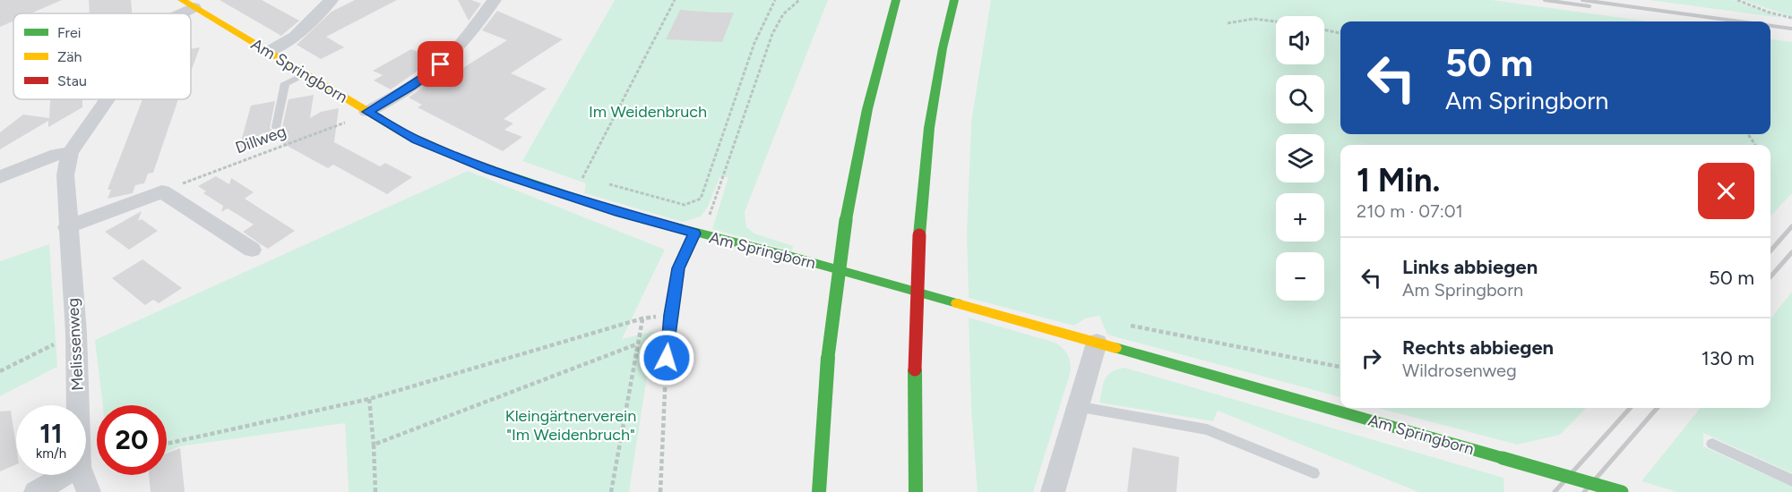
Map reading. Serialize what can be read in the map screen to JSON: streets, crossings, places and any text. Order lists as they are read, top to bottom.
{
  "streets": {
    "main road": ["Am Springborn"],
    "street": ["Melissenweg"],
    "path": ["Dillweg"]
  },
  "crossings": [
    ["Am Springborn", "Dillweg"],
    ["Am Springborn", "Melissenweg"]
  ],
  "parks": ["Im Weidenbruch", "Kleingärtnerverein \"Im Weidenbruch\""],
  "legend": ["Frei", "Zäh", "Stau"],
  "page": {
    "map_buttons": ["+", "−"],
    "turn": ["50 m", "Am Springborn"],
    "heading": ["1 Min.", "210 m · 07:01"],
    "list": [
      {
        "name": "Links abbiegen",
        "note": "Am Springborn",
        "value": "50 m"
      },
      {
        "name": "Rechts abbiegen",
        "note": "Wildrosenweg",
        "value": "130 m"
      }
    ],
    "speed": "11 km/h",
    "limit": "20"
  }
}
